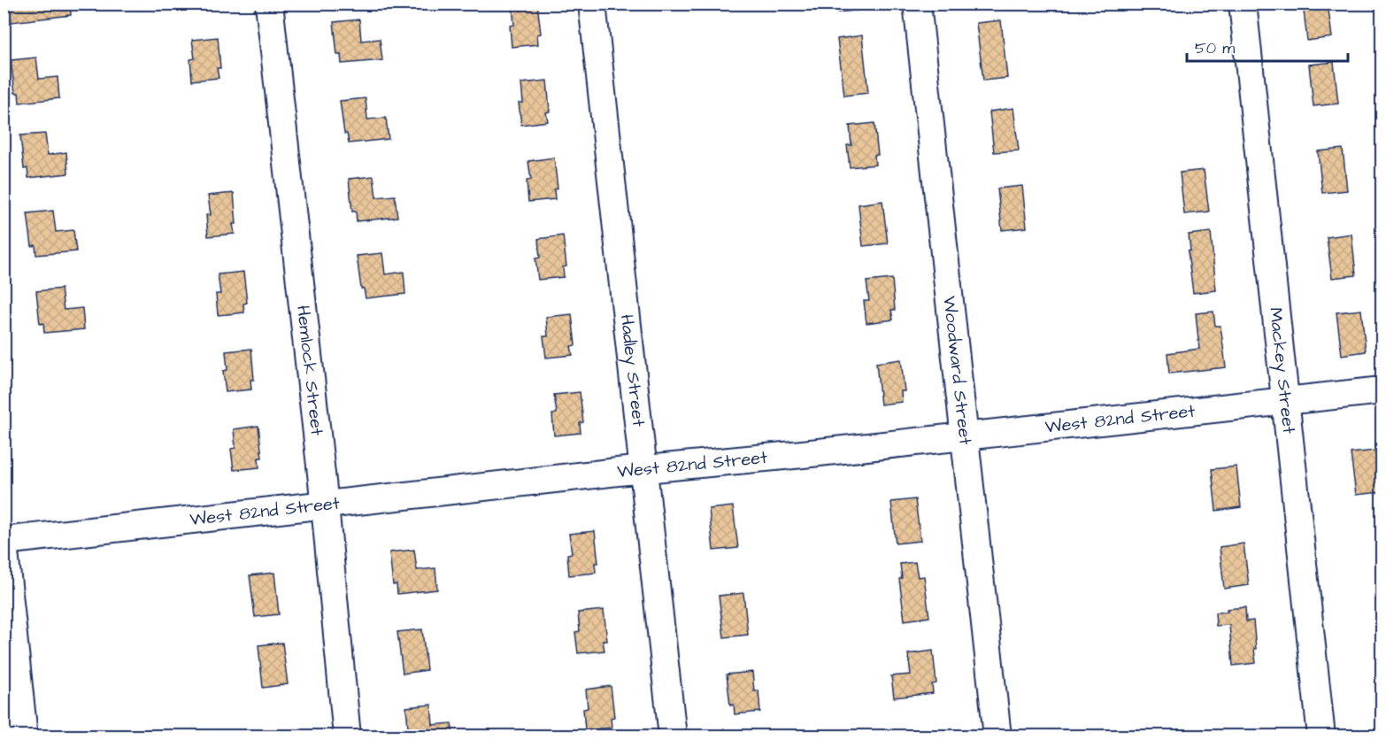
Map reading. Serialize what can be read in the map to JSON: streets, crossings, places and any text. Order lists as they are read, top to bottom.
{
  "streets": {
    "street": [
      "Hemlock Street",
      "Hadley Street",
      "Woodward Street",
      "Mackey Street",
      "West 82nd Street"
    ]
  },
  "crossings": [
    ["Hemlock Street", "West 82nd Street"],
    ["Hadley Street", "West 82nd Street"],
    ["Woodward Street", "West 82nd Street"],
    ["Mackey Street", "West 82nd Street"]
  ],
  "scale_bar": "50 m"
}
